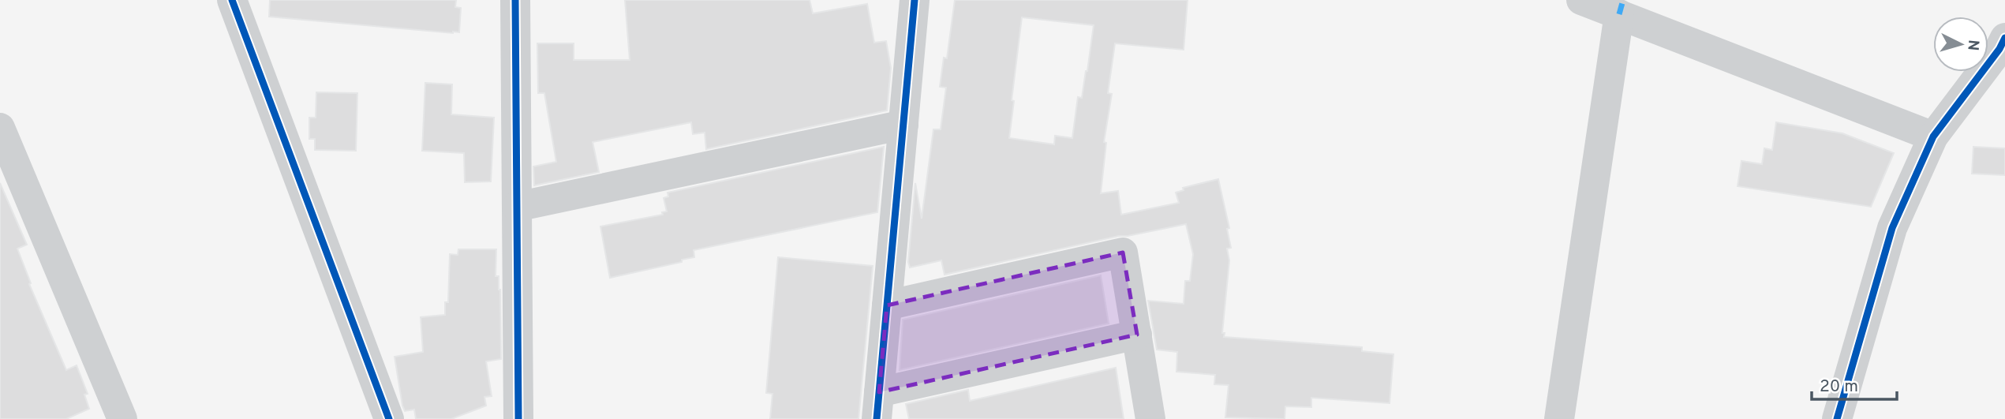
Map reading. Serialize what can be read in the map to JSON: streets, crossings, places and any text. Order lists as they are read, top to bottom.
{
  "scale_bar": "20 m",
  "north": "right"
}
